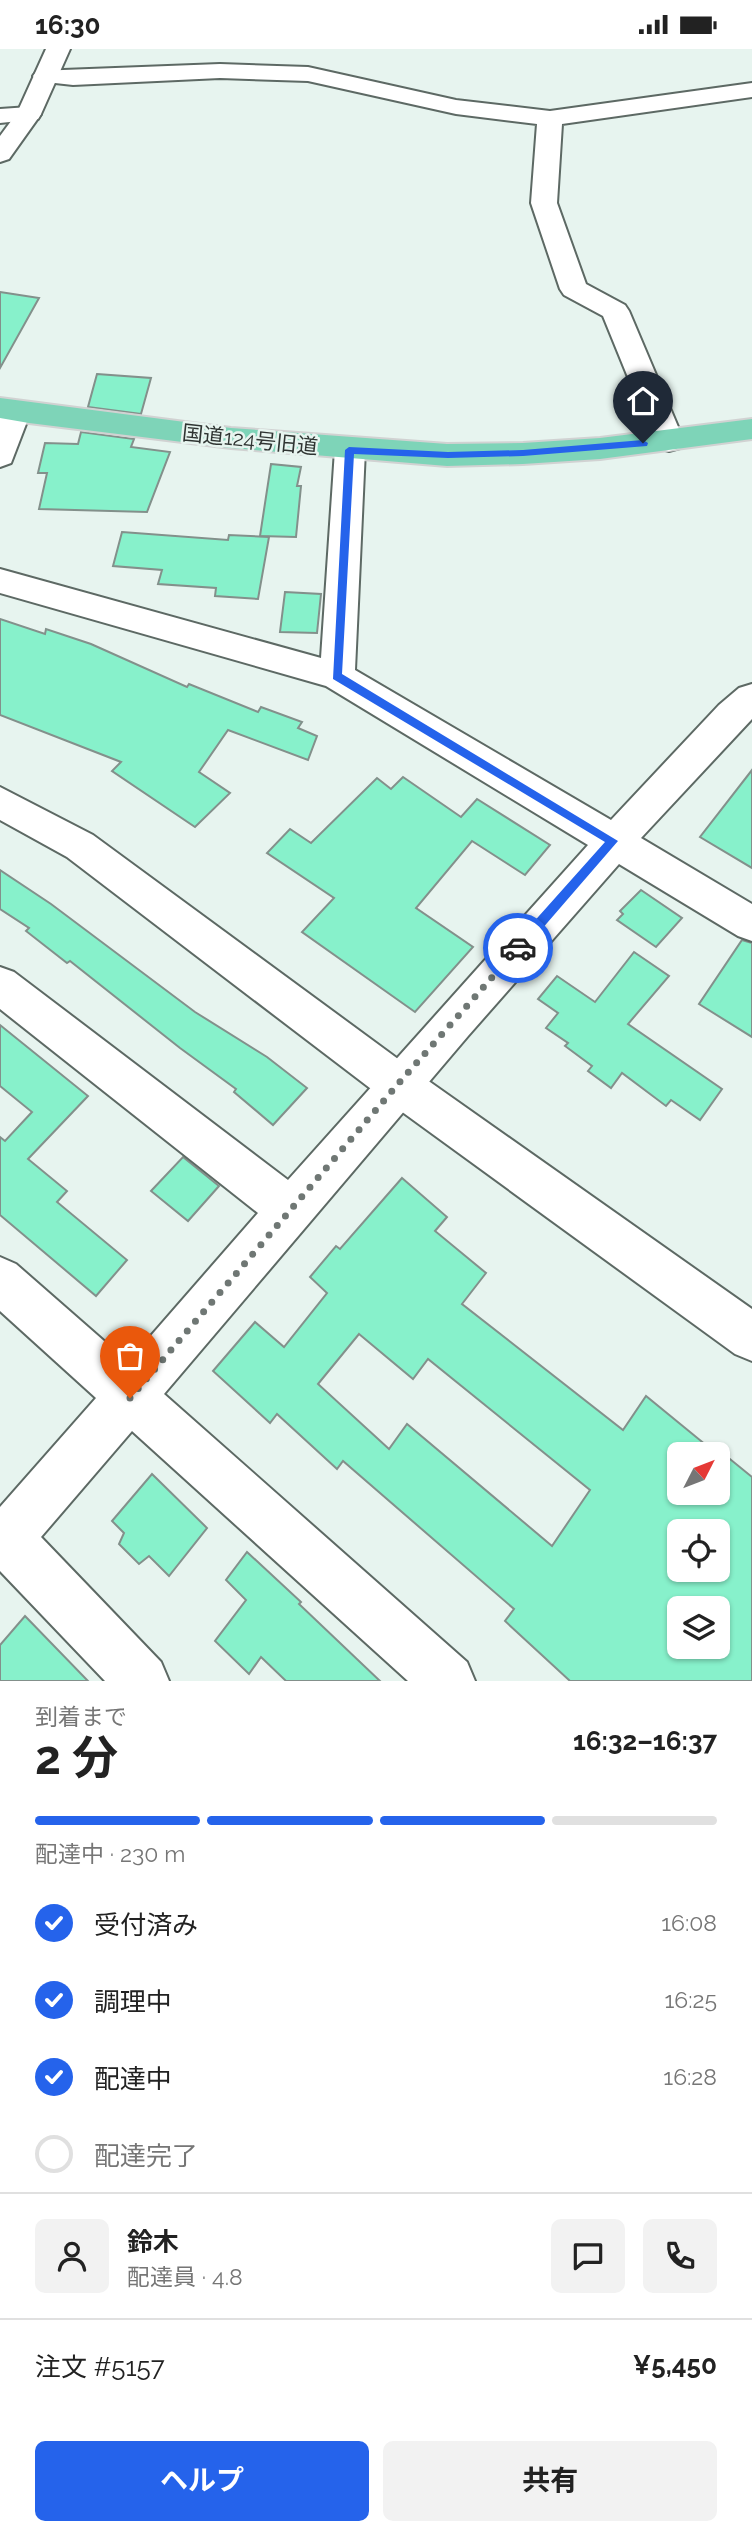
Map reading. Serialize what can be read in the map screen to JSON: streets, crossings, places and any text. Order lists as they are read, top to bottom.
{
  "streets": {
    "highway": ["国道124号旧道"]
  },
  "north": "top right",
  "page": {
    "status": "16:30",
    "heading": ["2 分", "到着まで", "16:32–16:37"],
    "panel": [
      "鈴木",
      "配達員 · 4.8",
      "注文 #5157",
      "¥5,450"
    ],
    "bar": "配達中 · 230 m",
    "list": [
      ["受付済み", "16:08"],
      ["調理中", "16:25"],
      ["配達中", "16:28"],
      "配達完了"
    ],
    "buttons": ["ヘルプ", "共有"]
  }
}
